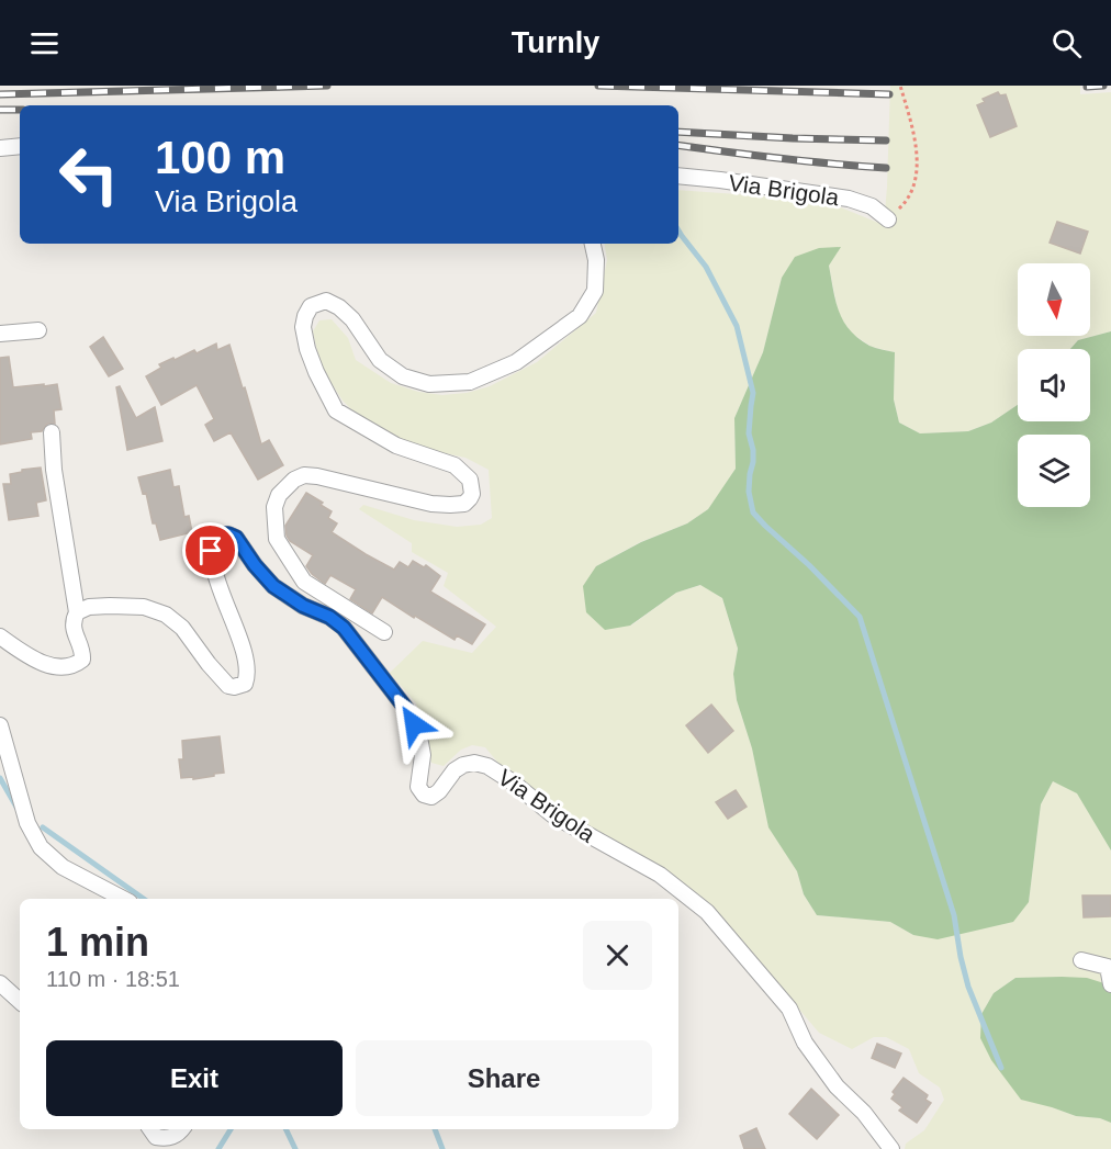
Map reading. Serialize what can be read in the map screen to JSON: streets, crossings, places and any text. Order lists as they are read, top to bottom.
{
  "streets": {
    "street": ["Via Brigola"]
  },
  "north": "bottom",
  "page": {
    "header": "Turnly",
    "turn": ["100 m", "Via Brigola"],
    "heading": ["1 min", "110 m · 18:51"],
    "buttons": ["Exit", "Share"]
  }
}
